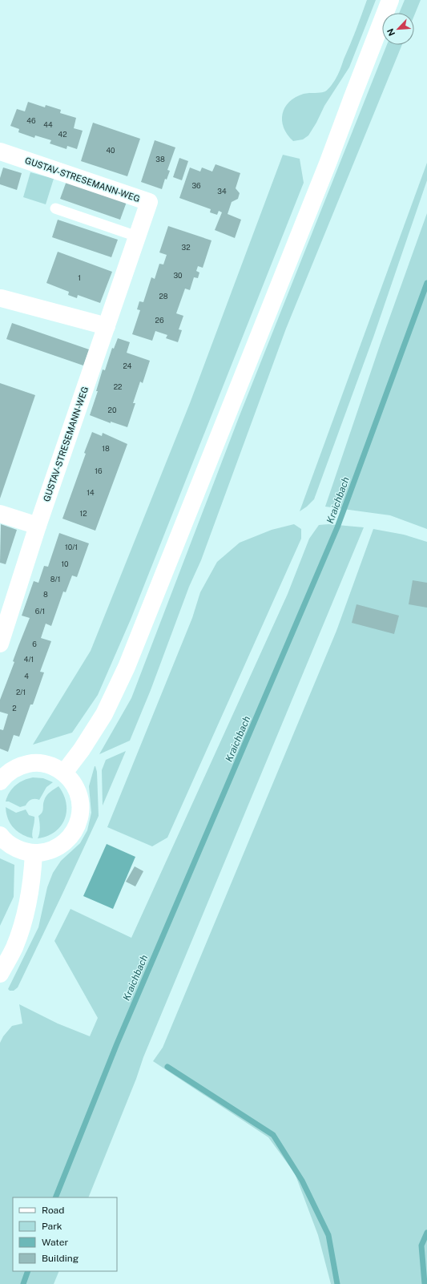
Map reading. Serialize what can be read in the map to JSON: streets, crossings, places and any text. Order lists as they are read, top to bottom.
{
  "streets": {
    "main road": ["GUSTAV-STRESEMANN-WEG"]
  },
  "water": ["Kraichbach"],
  "house_numbers": [
    "46",
    "44",
    "42",
    "40",
    "38",
    "36",
    "34",
    "32",
    "30",
    "1",
    "28",
    "26",
    "24",
    "22",
    "20",
    "18",
    "16",
    "14",
    "12",
    "10/1",
    "10",
    "8/1",
    "8",
    "6/1",
    "6",
    "4/1",
    "4",
    "2/1",
    "2"
  ],
  "legend": [
    "Road",
    "Park",
    "Water",
    "Building"
  ],
  "north": "bottom left"
}
